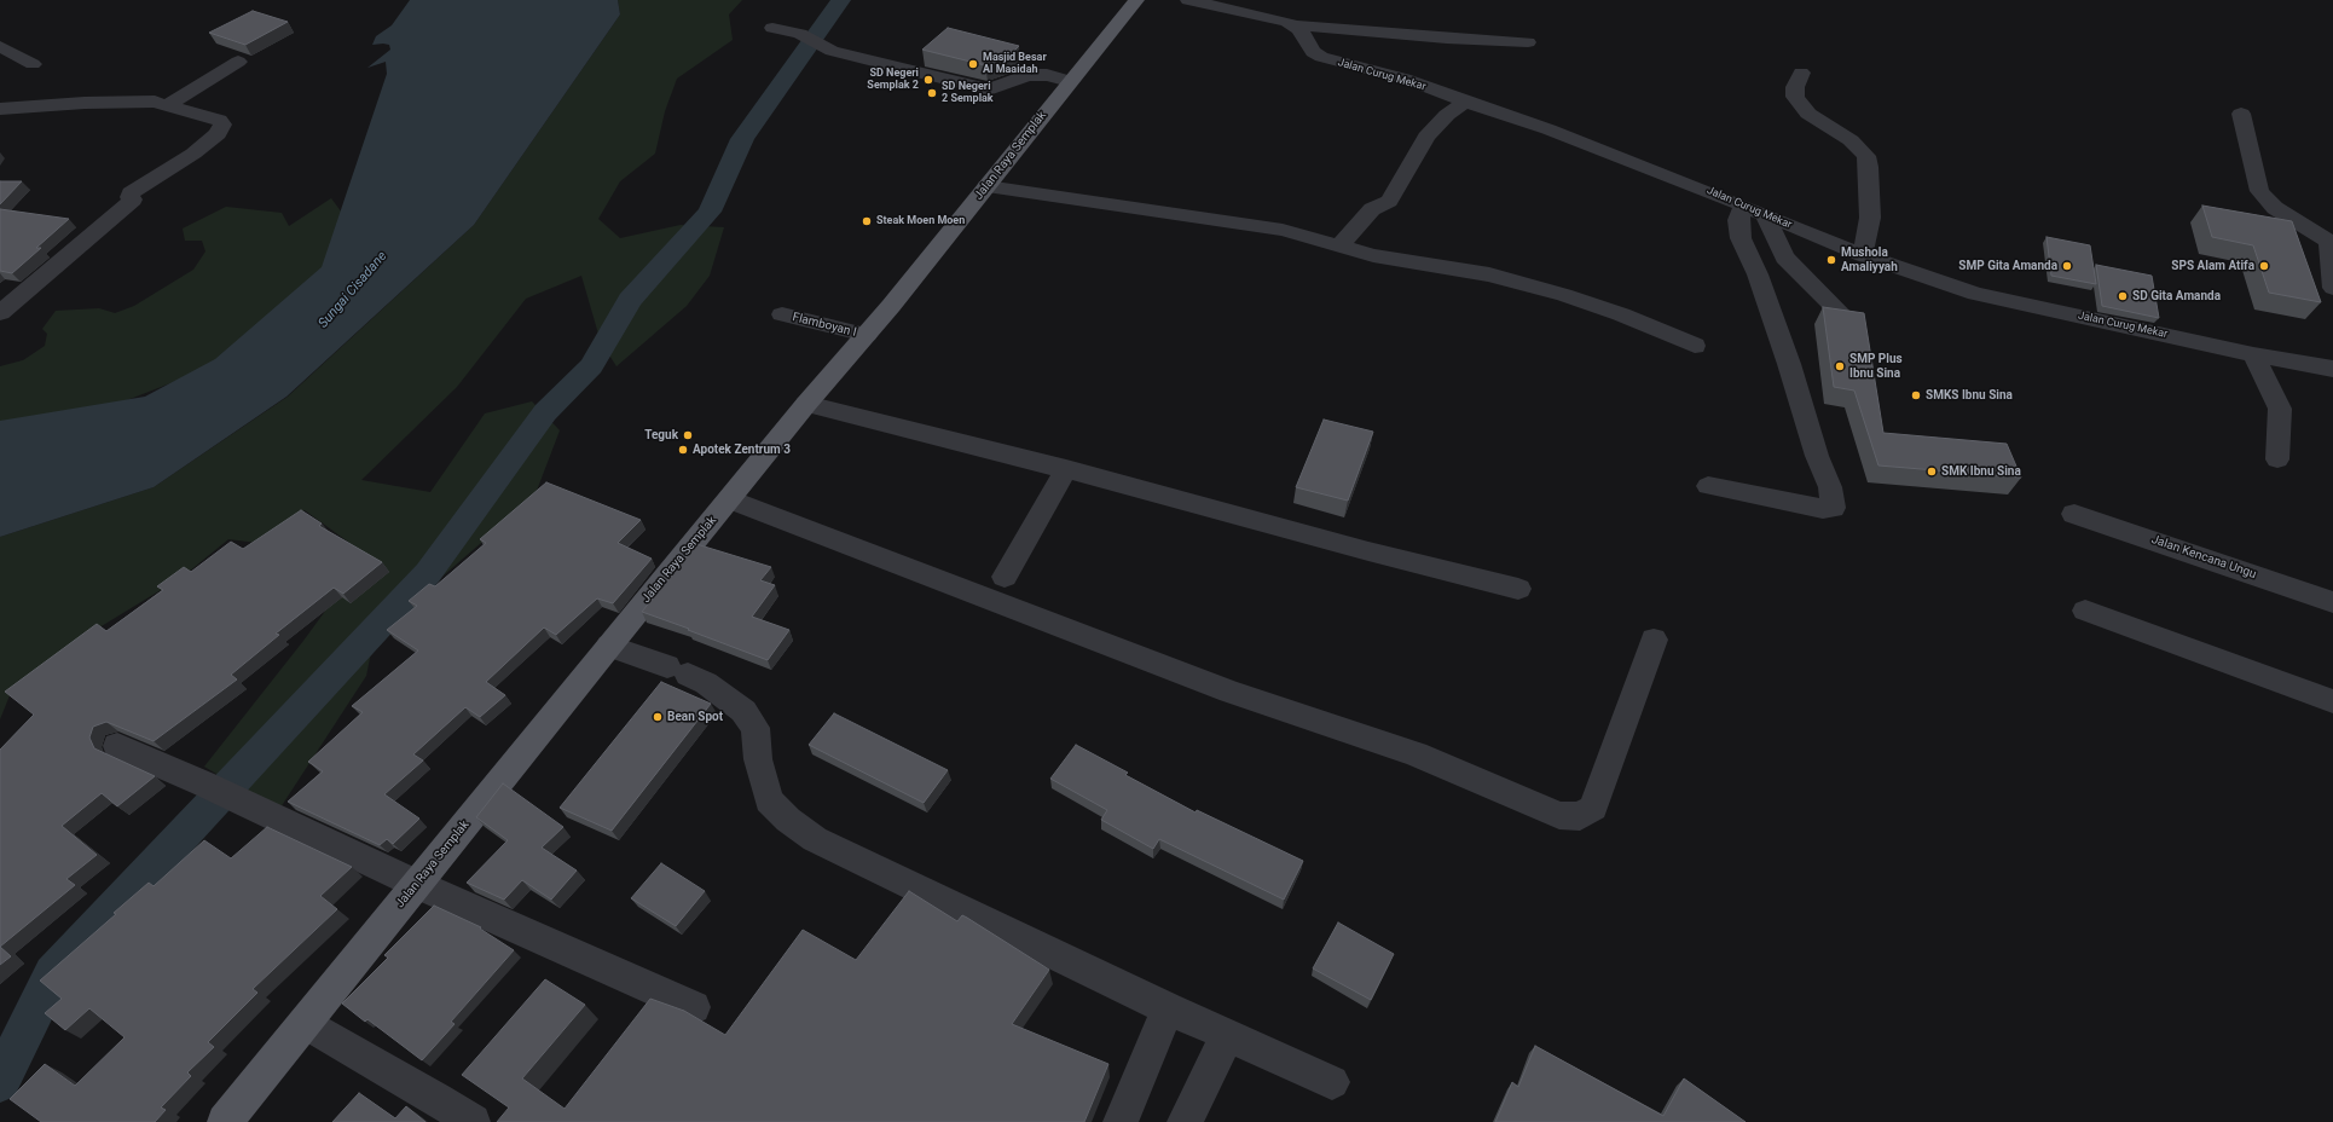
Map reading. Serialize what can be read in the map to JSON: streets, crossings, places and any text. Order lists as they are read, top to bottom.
{
  "streets": {
    "main road": ["Jalan Raya Semplak"],
    "street": ["Jalan Curug Mekar", "Flamboyan I", "Jalan Kencana Ungu"]
  },
  "crossings": [
    ["Jalan Raya Semplak", "Flamboyan I"]
  ],
  "water": ["Sungai Cisadane"],
  "places": [
    "Masjid Besar Al Maaidah",
    "SD Negeri Semplak 2",
    "SD Negeri 2 Semplak",
    "Steak Moen Moen",
    "Mushola Amaliyyah",
    "SMP Gita Amanda",
    "SPS Alam Atifa",
    "SD Gita Amanda",
    "SMP Plus Ibnu Sina",
    "SMKS Ibnu Sina",
    "Teguk",
    "Apotek Zentrum 3",
    "SMK Ibnu Sina",
    "Bean Spot"
  ]
}
